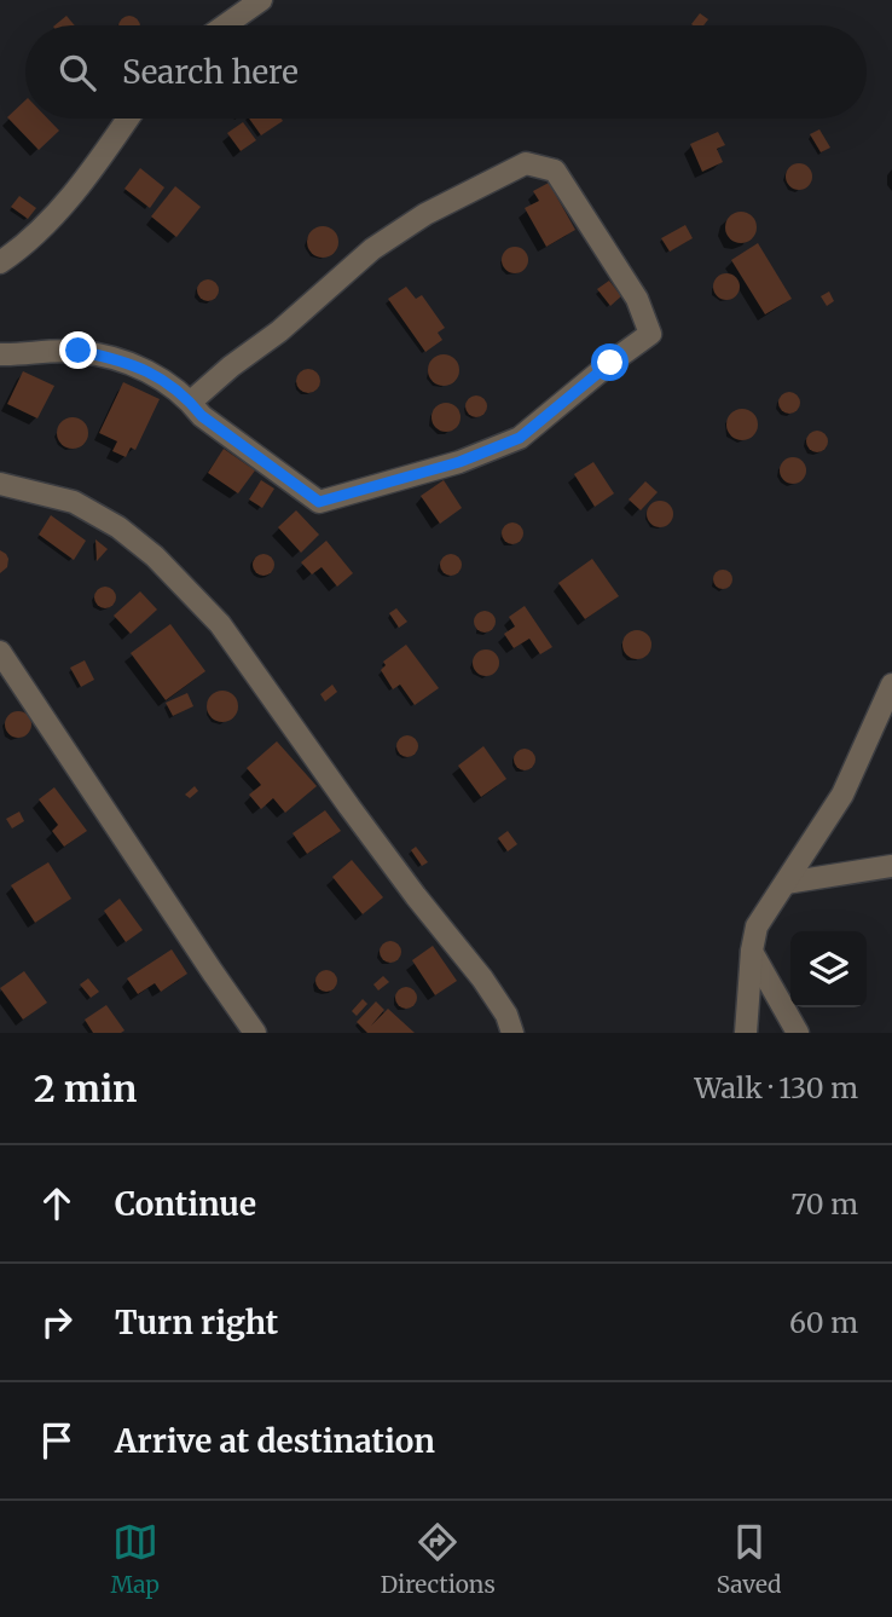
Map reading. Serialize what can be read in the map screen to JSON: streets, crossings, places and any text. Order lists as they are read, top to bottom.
{
  "page": {
    "search": "Search here",
    "heading": ["2 min", "Walk · 130 m"],
    "list": [
      ["Continue", "70 m"],
      ["Turn right", "60 m"],
      "Arrive at destination"
    ],
    "nav": ["Map", "Directions", "Saved"]
  }
}
